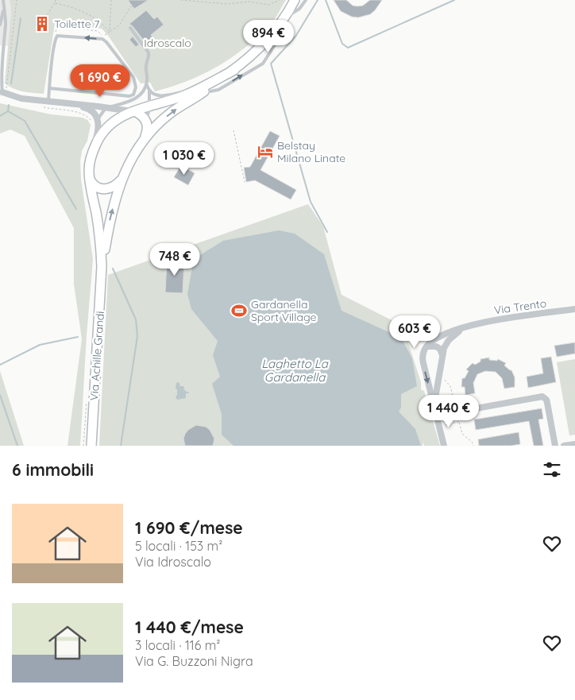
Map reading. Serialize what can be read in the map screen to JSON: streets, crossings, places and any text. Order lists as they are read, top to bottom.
{
  "streets": {
    "main road": ["Via Achille Grandi"],
    "street": ["Via Trento"]
  },
  "water": ["Laghetto La Gardanella"],
  "parks": ["Idroscalo"],
  "places": {
    "building": ["Toilette 7"],
    "hotel": ["Belstay Milano Linate"],
    "sports": ["Gardanella Sport Village"]
  },
  "page": {
    "price": [
      "894 €",
      "1 690 €",
      "1 030 €",
      "748 €",
      "603 €",
      "1 440 €"
    ],
    "heading": "6 immobili",
    "list": [
      {
        "name": "1 690 €/mese",
        "note": "5 locali · 153 m² · Via Idroscalo"
      },
      {
        "name": "1 440 €/mese",
        "note": "3 locali · 116 m² · Via G. Buzzoni Nigra"
      }
    ]
  }
}
